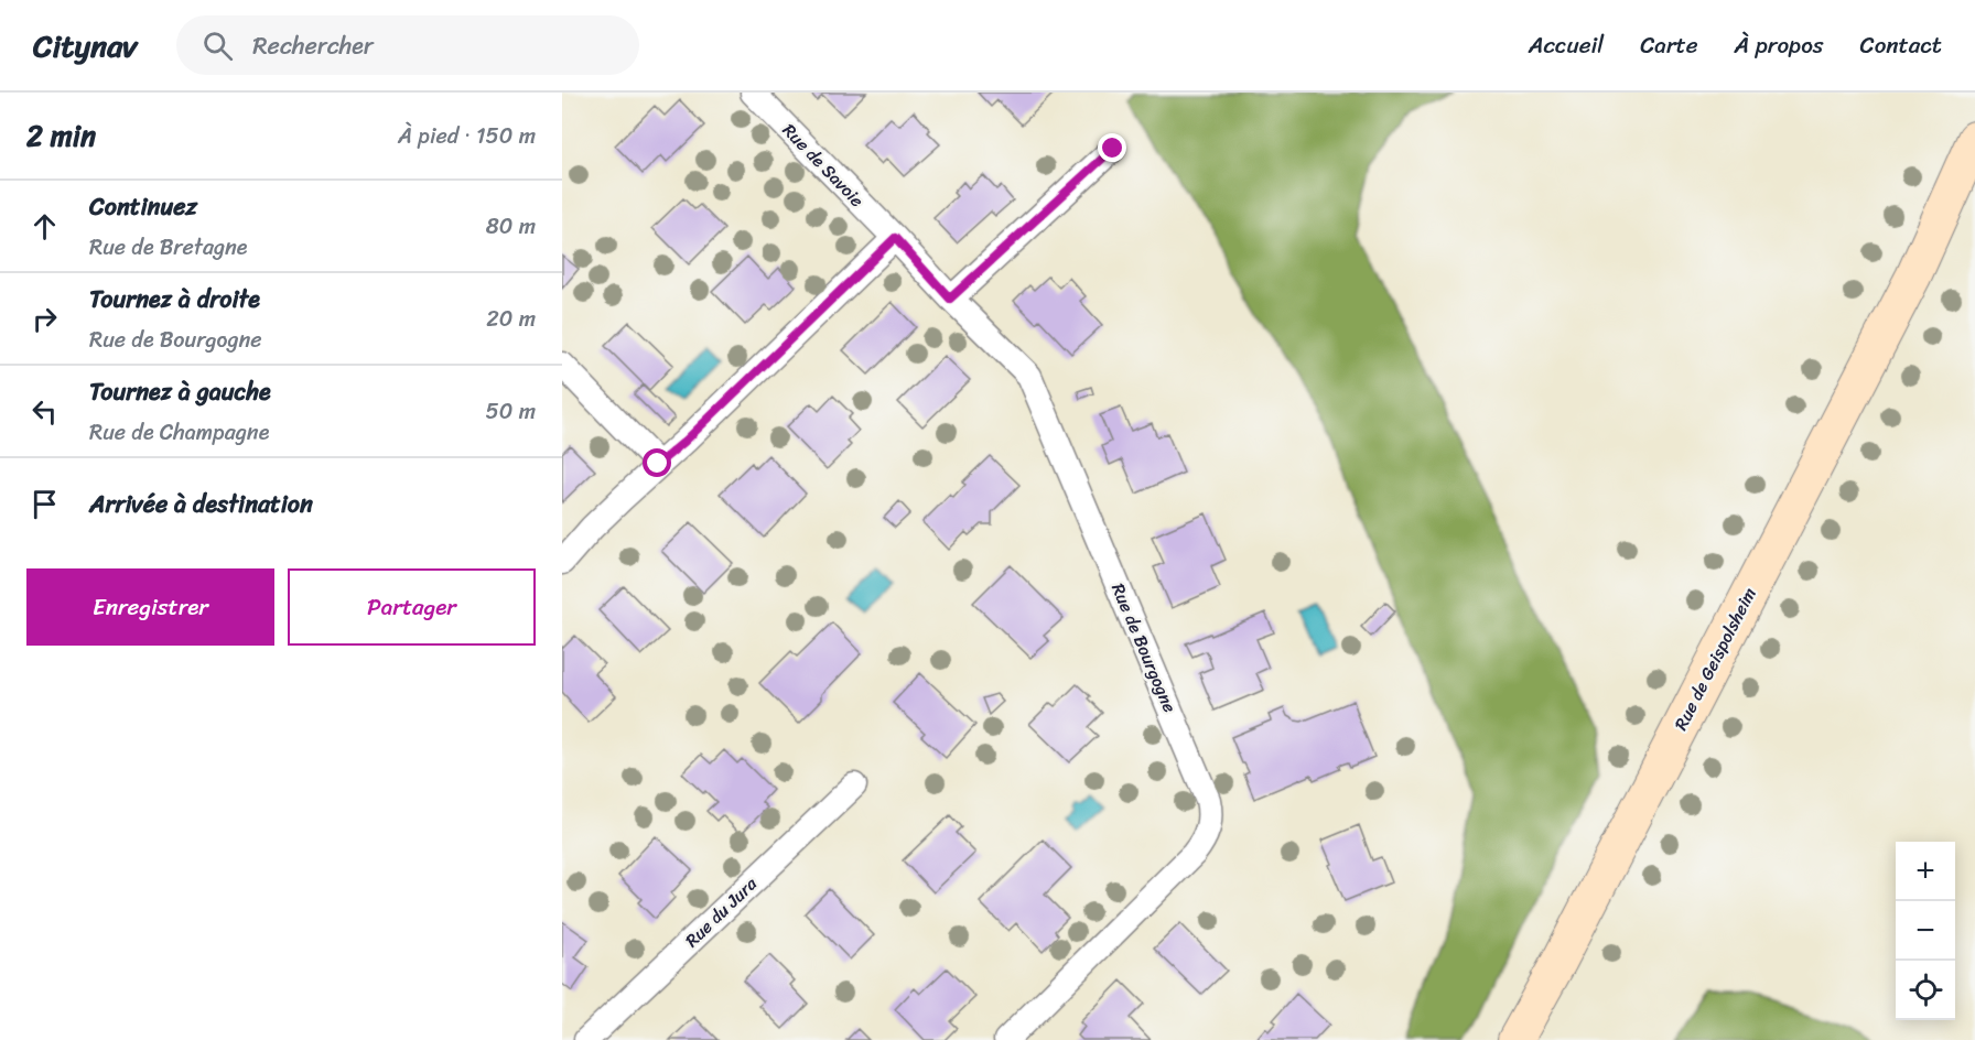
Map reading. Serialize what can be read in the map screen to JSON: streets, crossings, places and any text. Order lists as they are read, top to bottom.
{
  "streets": {
    "main road": ["Rue de Geispolsheim"],
    "street": ["Rue de Savoie", "Rue de Bourgogne", "Rue du Jura"]
  },
  "crossings": [
    ["Rue de Savoie", "Rue de Bourgogne"]
  ],
  "page": {
    "header": "Citynav",
    "search": "Rechercher",
    "nav": [
      "Accueil",
      "Carte",
      "À propos",
      "Contact"
    ],
    "heading": ["2 min", "À pied · 150 m"],
    "list": [
      ["Continuez", "Rue de Bretagne", "80 m"],
      ["Tournez à droite", "Rue de Bourgogne", "20 m"],
      ["Tournez à gauche", "Rue de Champagne", "50 m"],
      "Arrivée à destination"
    ],
    "buttons": ["Enregistrer", "Partager"],
    "map_buttons": ["+", "−"]
  }
}
